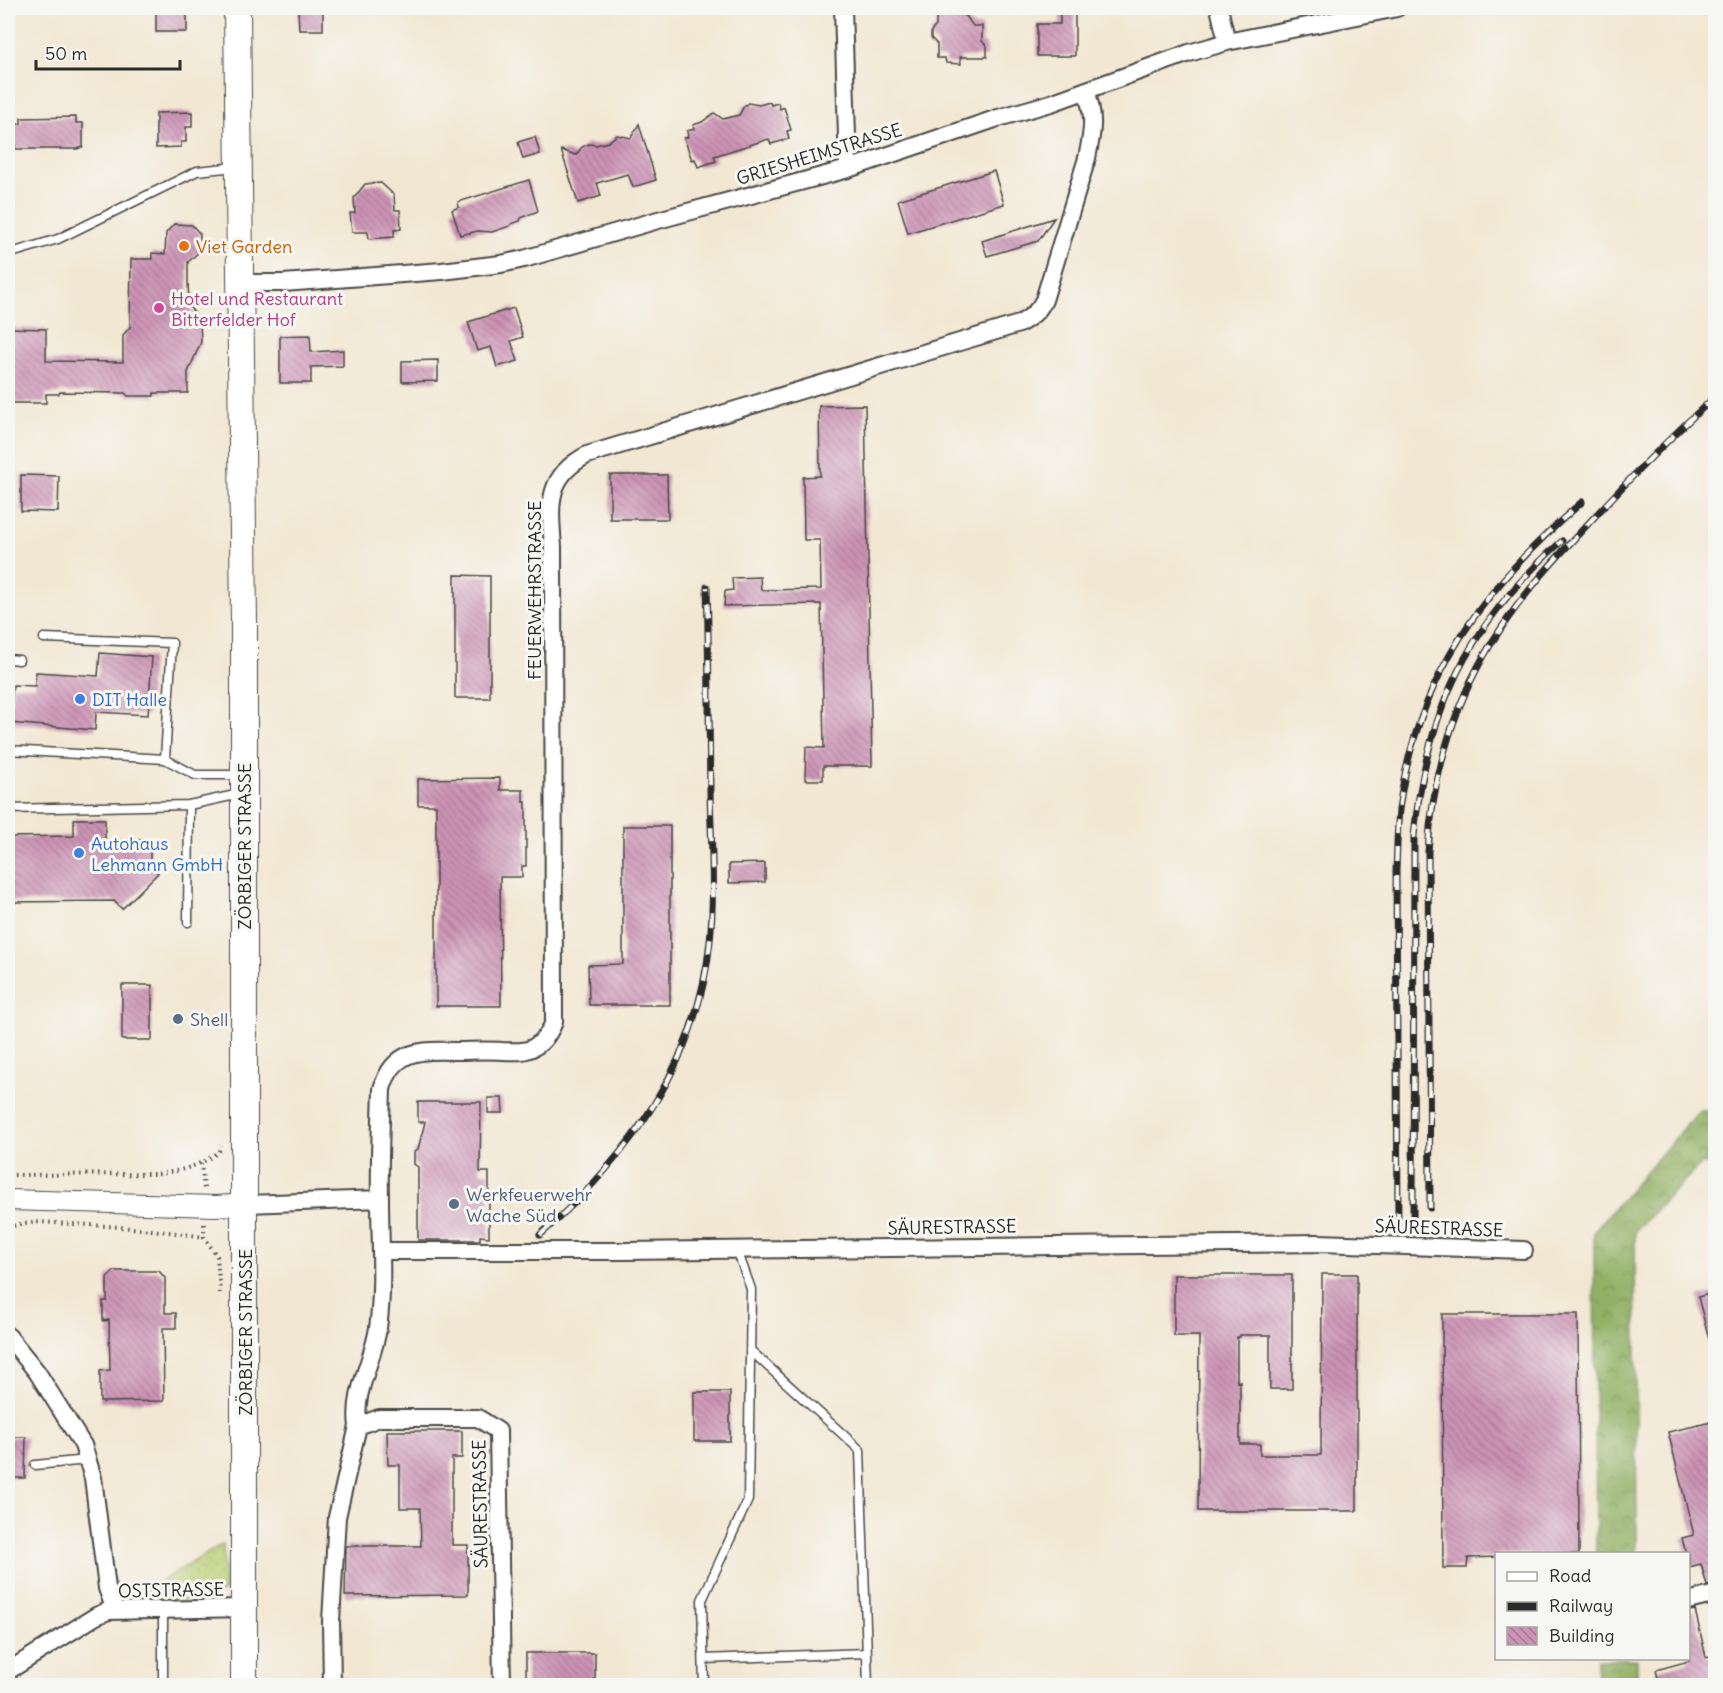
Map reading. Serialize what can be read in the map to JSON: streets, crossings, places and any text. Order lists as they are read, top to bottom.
{
  "streets": {
    "main road": ["ZÖRBIGER STRASSE"],
    "street": [
      "GRIESHEIMSTRASSE",
      "FEUERWEHRSTRASSE",
      "SÄURESTRASSE",
      "OSTSTRASSE"
    ]
  },
  "crossings": [
    ["GRIESHEIMSTRASSE", "FEUERWEHRSTRASSE"],
    ["GRIESHEIMSTRASSE", "ZÖRBIGER STRASSE"],
    ["ZÖRBIGER STRASSE", "OSTSTRASSE"]
  ],
  "places": [
    "Viet Garden",
    "Hotel und Restaurant Bitterfelder Hof",
    "DIT Halle",
    "Autohaus Lehmann GmbH",
    "Shell",
    "Werkfeuerwehr Wache Süd"
  ],
  "legend": ["Road", "Railway", "Building"],
  "scale_bar": "50 m"
}
